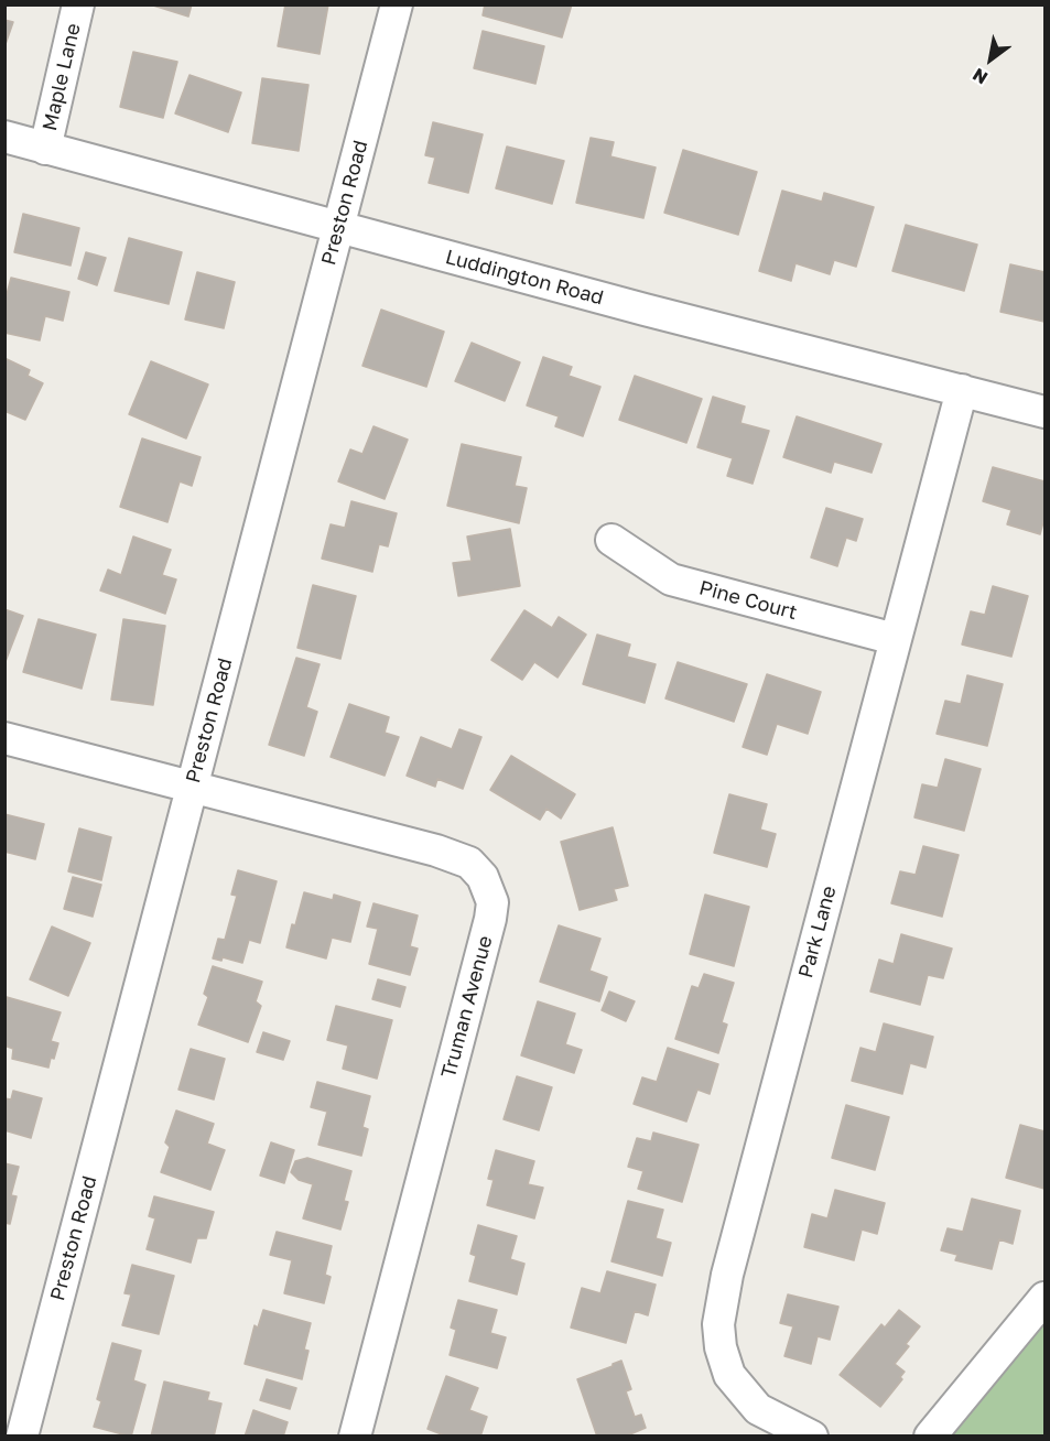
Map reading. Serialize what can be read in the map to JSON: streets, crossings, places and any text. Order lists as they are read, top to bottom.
{
  "streets": {
    "street": [
      "Maple Lane",
      "Preston Road",
      "Luddington Road",
      "Pine Court",
      "Park Lane",
      "Truman Avenue"
    ]
  },
  "crossings": [
    ["Maple Lane", "Luddington Road"],
    ["Preston Road", "Luddington Road"],
    ["Preston Road", "Truman Avenue"],
    ["Luddington Road", "Park Lane"],
    ["Pine Court", "Park Lane"]
  ],
  "north": "bottom left"
}
